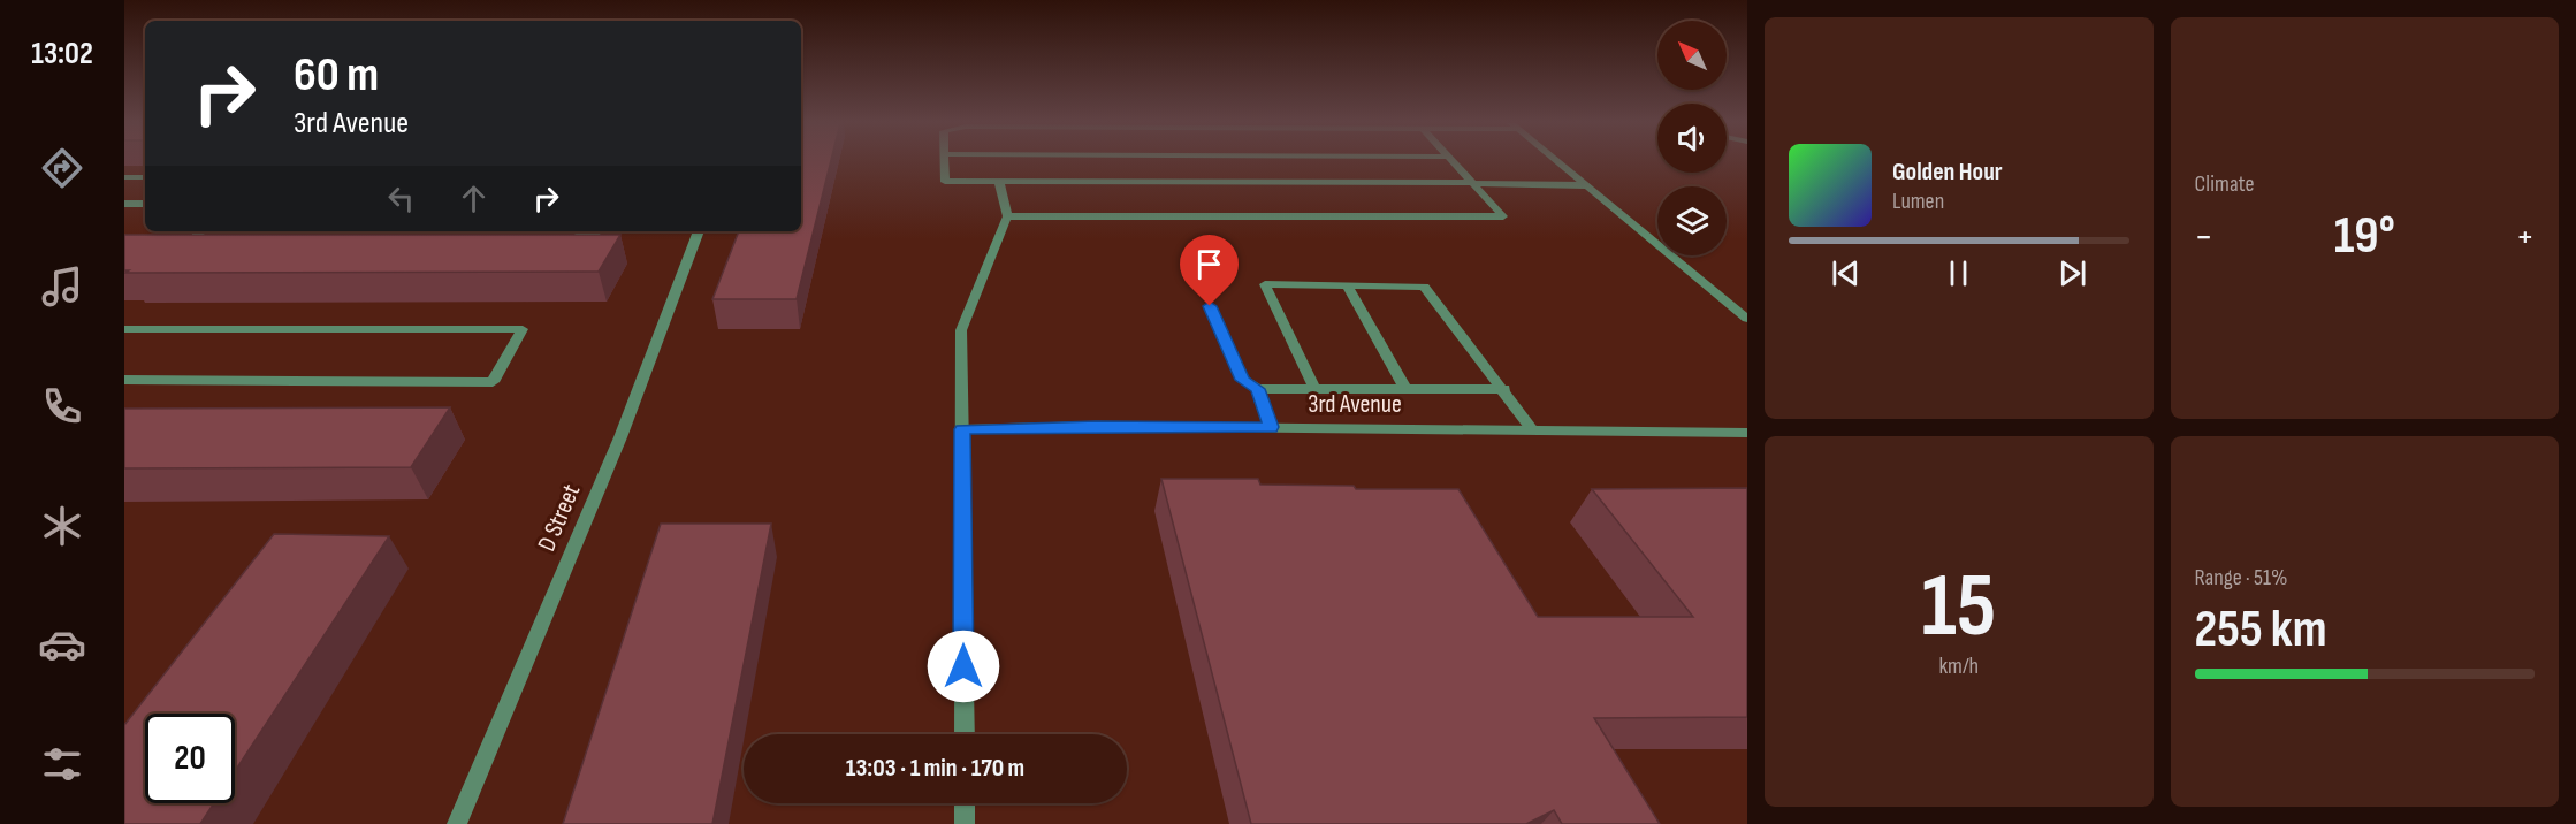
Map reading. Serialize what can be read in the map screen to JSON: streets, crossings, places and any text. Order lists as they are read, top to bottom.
{
  "streets": {
    "street": ["3rd Avenue", "D Street"]
  },
  "north": "top left",
  "page": {
    "tabs": "13:02",
    "tile": [
      "Climate",
      ["15", "km/h"],
      ["Range · 51%", "255 km"]
    ],
    "turn": ["60 m", "3rd Avenue"],
    "song": ["Golden Hour", "Lumen"],
    "heat": ["−", "19°", "+"],
    "limit": "20",
    "trip": "13:03 · 1 min · 170 m"
  }
}
